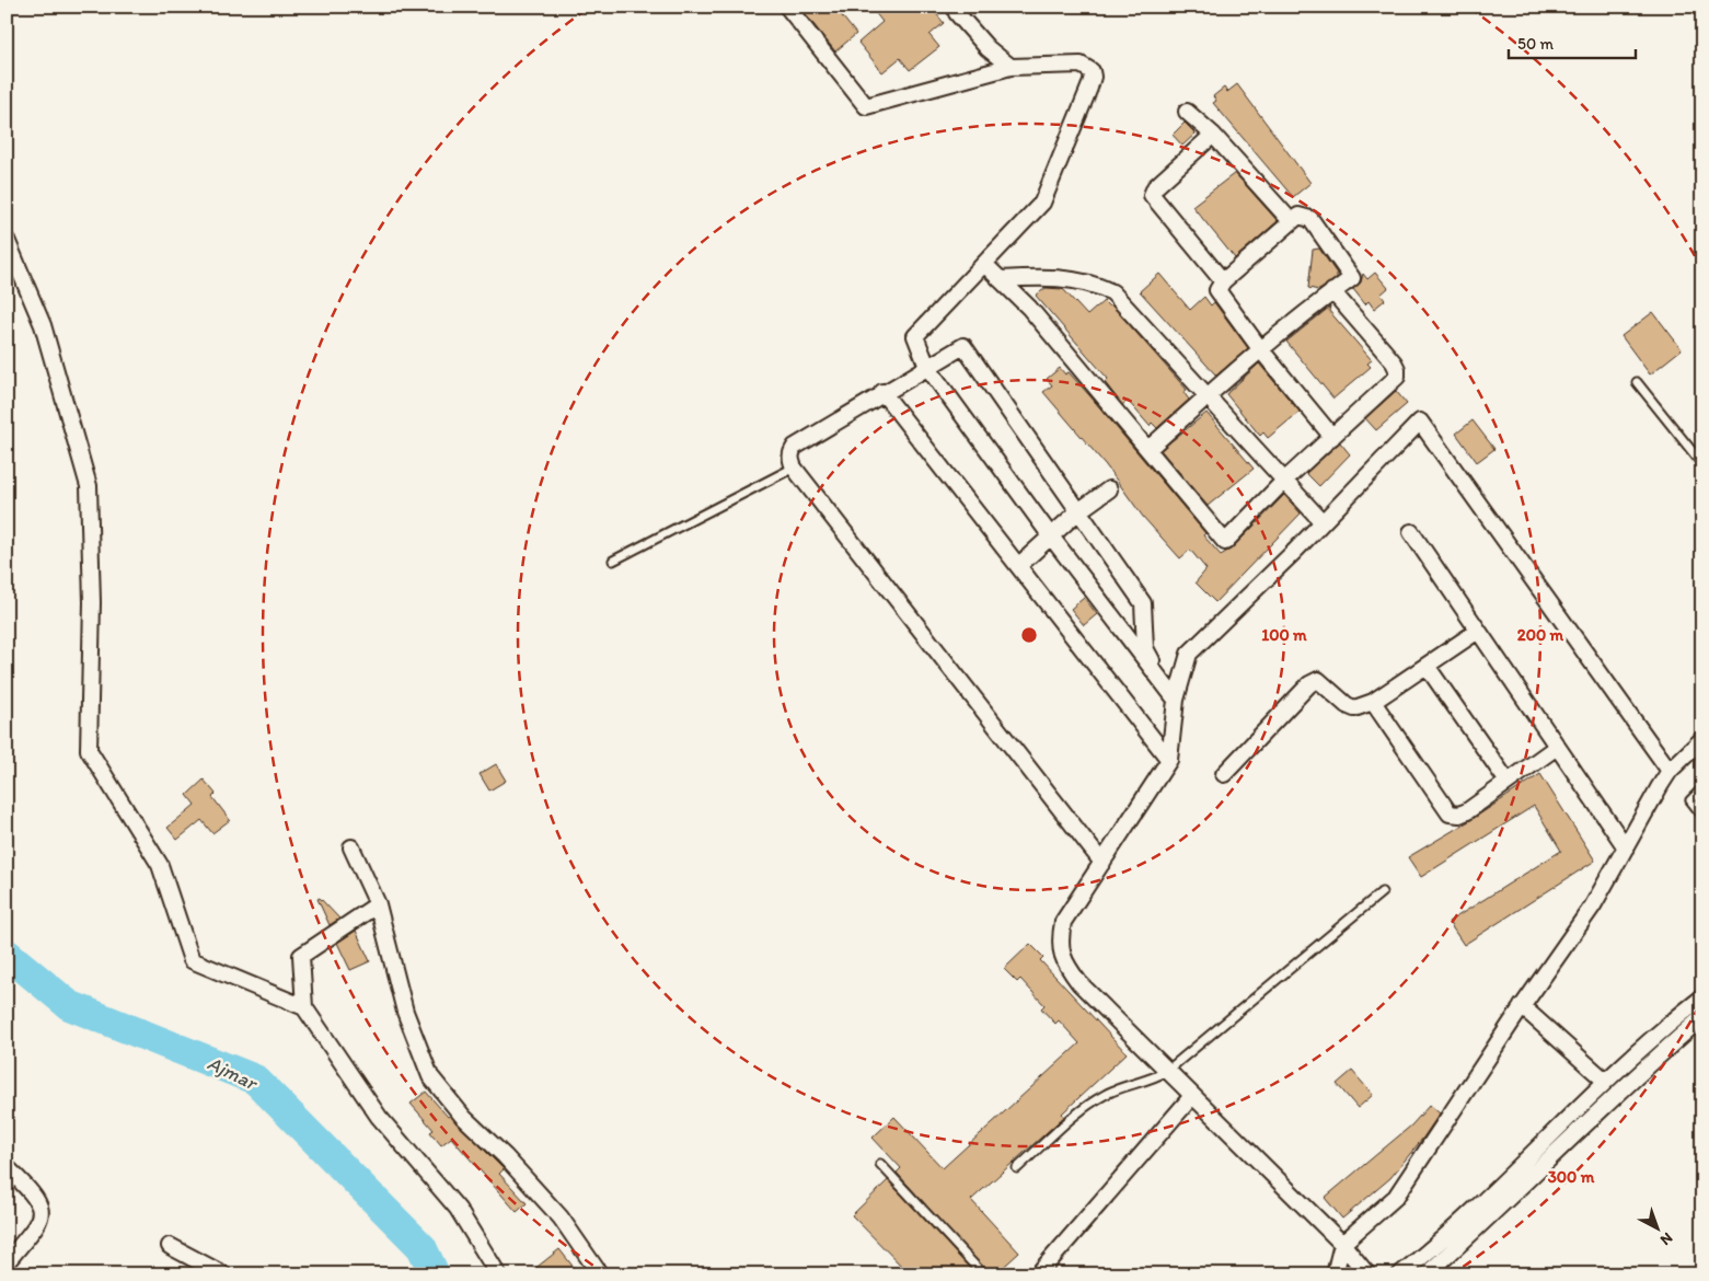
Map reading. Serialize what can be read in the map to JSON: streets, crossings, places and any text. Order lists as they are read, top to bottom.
{
  "water": ["Ajmar"],
  "scale_bar": "50 m",
  "north": "bottom right",
  "rings": ["100 m", "200 m", "300 m"]
}
